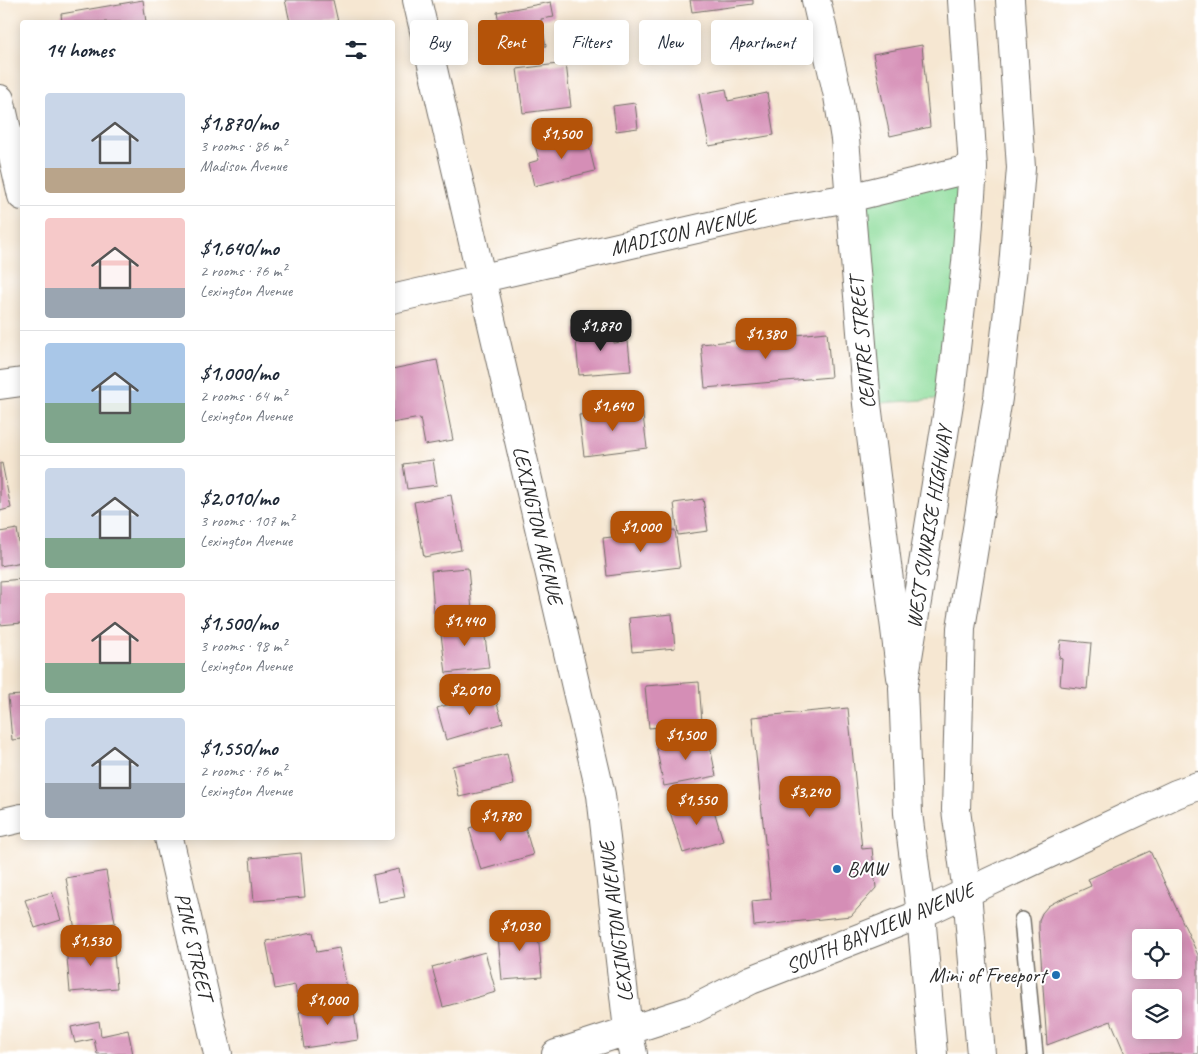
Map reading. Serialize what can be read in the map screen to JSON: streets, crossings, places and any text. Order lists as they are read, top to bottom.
{
  "streets": {
    "main road": [
      "MADISON AVENUE",
      "CENTRE STREET",
      "LEXINGTON AVENUE",
      "WEST SUNRISE HIGHWAY",
      "SOUTH BAYVIEW AVENUE",
      "PINE STREET"
    ]
  },
  "crossings": [
    ["MADISON AVENUE", "CENTRE STREET"],
    ["MADISON AVENUE", "LEXINGTON AVENUE"],
    ["MADISON AVENUE", "WEST SUNRISE HIGHWAY"],
    ["CENTRE STREET", "WEST SUNRISE HIGHWAY"],
    ["LEXINGTON AVENUE", "SOUTH BAYVIEW AVENUE"],
    ["WEST SUNRISE HIGHWAY", "SOUTH BAYVIEW AVENUE"]
  ],
  "places": ["BMW", "Mini of Freeport"],
  "page": {
    "chip": [
      "Buy",
      "Rent",
      "Filters",
      "New",
      "Apartment"
    ],
    "heading": "14 homes",
    "list": [
      {
        "name": "$1,870/mo",
        "note": "3 rooms · 86 m² · Madison Avenue"
      },
      {
        "name": "$1,640/mo",
        "note": "2 rooms · 76 m² · Lexington Avenue"
      },
      {
        "name": "$1,000/mo",
        "note": "2 rooms · 64 m² · Lexington Avenue"
      },
      {
        "name": "$2,010/mo",
        "note": "3 rooms · 107 m² · Lexington Avenue"
      },
      {
        "name": "$1,500/mo",
        "note": "3 rooms · 98 m² · Lexington Avenue"
      },
      {
        "name": "$1,550/mo",
        "note": "2 rooms · 76 m² · Lexington Avenue"
      }
    ],
    "price": [
      "$1,500",
      "$1,870",
      "$1,380",
      "$1,640",
      "$1,000",
      "$1,440",
      "$2,010",
      "$1,500",
      "$3,240",
      "$1,550",
      "$1,780",
      "$1,030",
      "$1,530",
      "$1,000"
    ]
  }
}
